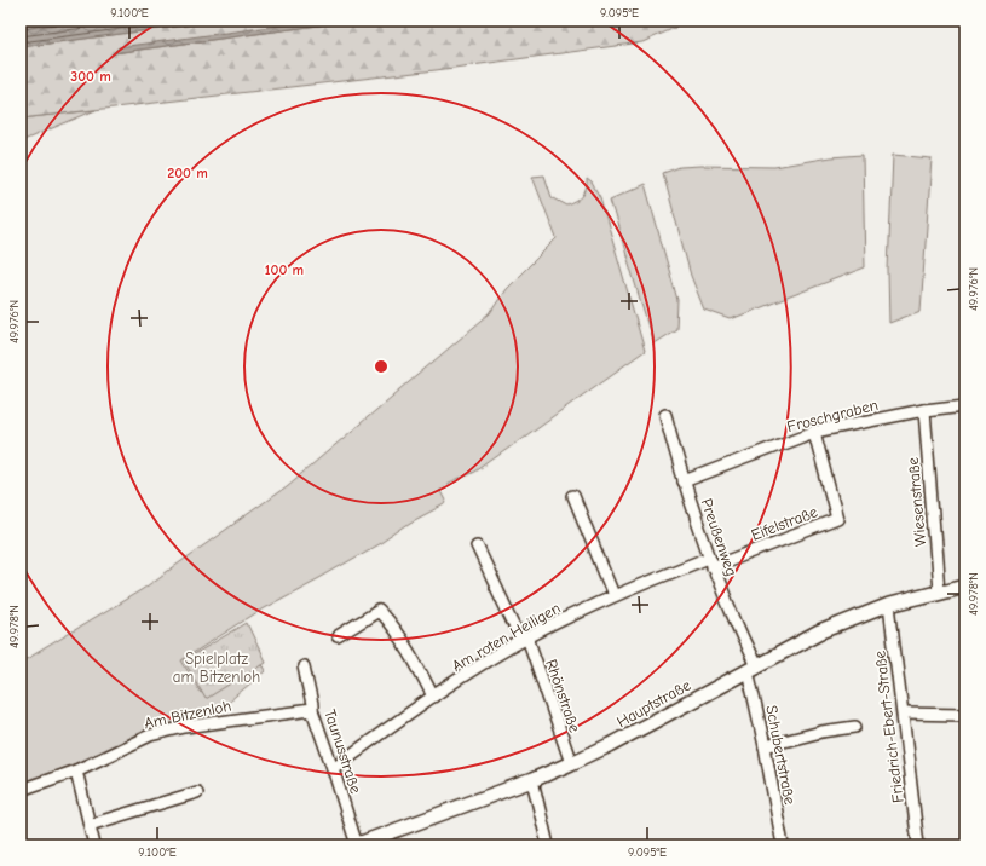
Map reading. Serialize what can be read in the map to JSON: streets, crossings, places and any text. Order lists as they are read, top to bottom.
{
  "streets": {
    "street": [
      "Froschgraben",
      "Wiesenstraße",
      "Eifelstraße",
      "Preußenweg",
      "Am roten Heiligen",
      "Rhönstraße",
      "Hauptstraße",
      "Am Bitzenloh",
      "Friedrich-Ebert-Straße",
      "Taunusstraße",
      "Schubertstraße"
    ]
  },
  "crossings": [
    ["Froschgraben", "Wiesenstraße"],
    ["Froschgraben", "Eifelstraße"],
    ["Froschgraben", "Preußenweg"],
    ["Wiesenstraße", "Hauptstraße"],
    ["Eifelstraße", "Preußenweg"],
    ["Eifelstraße", "Am roten Heiligen"],
    ["Preußenweg", "Am roten Heiligen"],
    ["Preußenweg", "Hauptstraße"],
    ["Preußenweg", "Schubertstraße"],
    ["Am roten Heiligen", "Rhönstraße"],
    ["Am roten Heiligen", "Taunusstraße"],
    ["Rhönstraße", "Hauptstraße"],
    ["Hauptstraße", "Friedrich-Ebert-Straße"],
    ["Hauptstraße", "Taunusstraße"],
    ["Hauptstraße", "Schubertstraße"],
    ["Am Bitzenloh", "Taunusstraße"]
  ],
  "parks": ["Spielplatz am Bitzenloh"],
  "coordinates": [
    "9.100°E",
    "9.095°E",
    "49.976°N",
    "49.978°N"
  ],
  "rings": ["300 m", "200 m", "100 m"]
}
